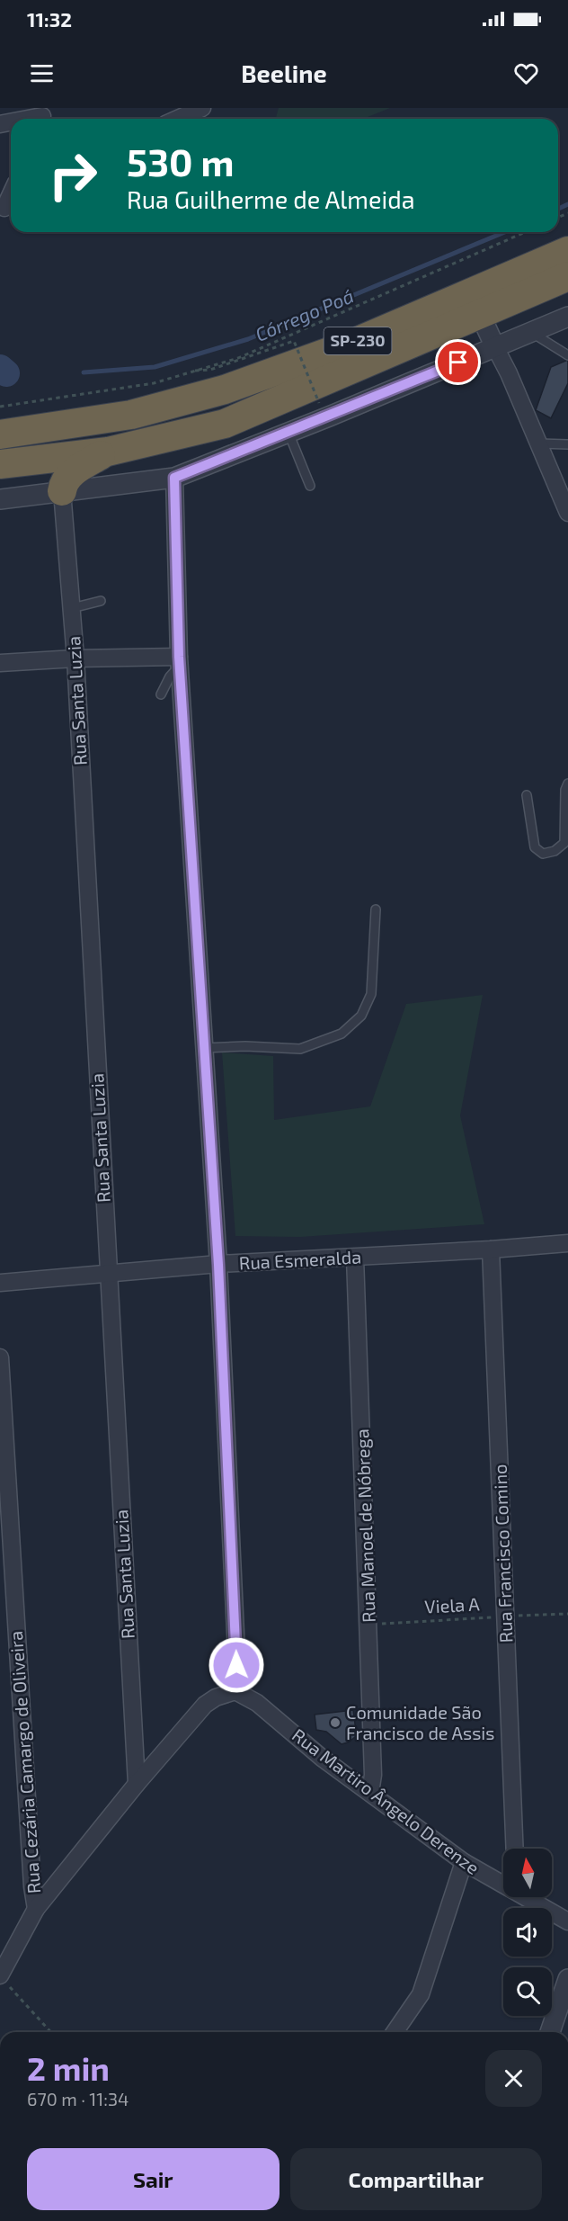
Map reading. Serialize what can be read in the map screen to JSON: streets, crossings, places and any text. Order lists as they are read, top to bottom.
{
  "streets": {
    "highway": ["SP-230"],
    "street": [
      "Rua Santa Luzia",
      "Rua Esmeralda",
      "Rua Manoel de Nóbrega",
      "Rua Francisco Comino",
      "Rua Cezária Camargo de Oliveira",
      "Rua Martiro Ângelo Derenze"
    ],
    "path": ["Viela A"]
  },
  "crossings": [
    ["Rua Santa Luzia", "Rua Esmeralda"],
    ["Rua Esmeralda", "Rua Manoel de Nóbrega"],
    ["Rua Esmeralda", "Rua Francisco Comino"],
    ["Rua Manoel de Nóbrega", "Viela A"],
    ["Rua Manoel de Nóbrega", "Rua Martiro Ângelo Derenze"],
    ["Rua Francisco Comino", "Viela A"]
  ],
  "water": ["Córrego Poá"],
  "places": ["Comunidade São Francisco de Assis"],
  "north": "top",
  "page": {
    "status": "11:32",
    "header": "Beeline",
    "turn": ["530 m", "Rua Guilherme de Almeida"],
    "heading": ["2 min", "670 m · 11:34"],
    "buttons": ["Sair", "Compartilhar"]
  }
}
